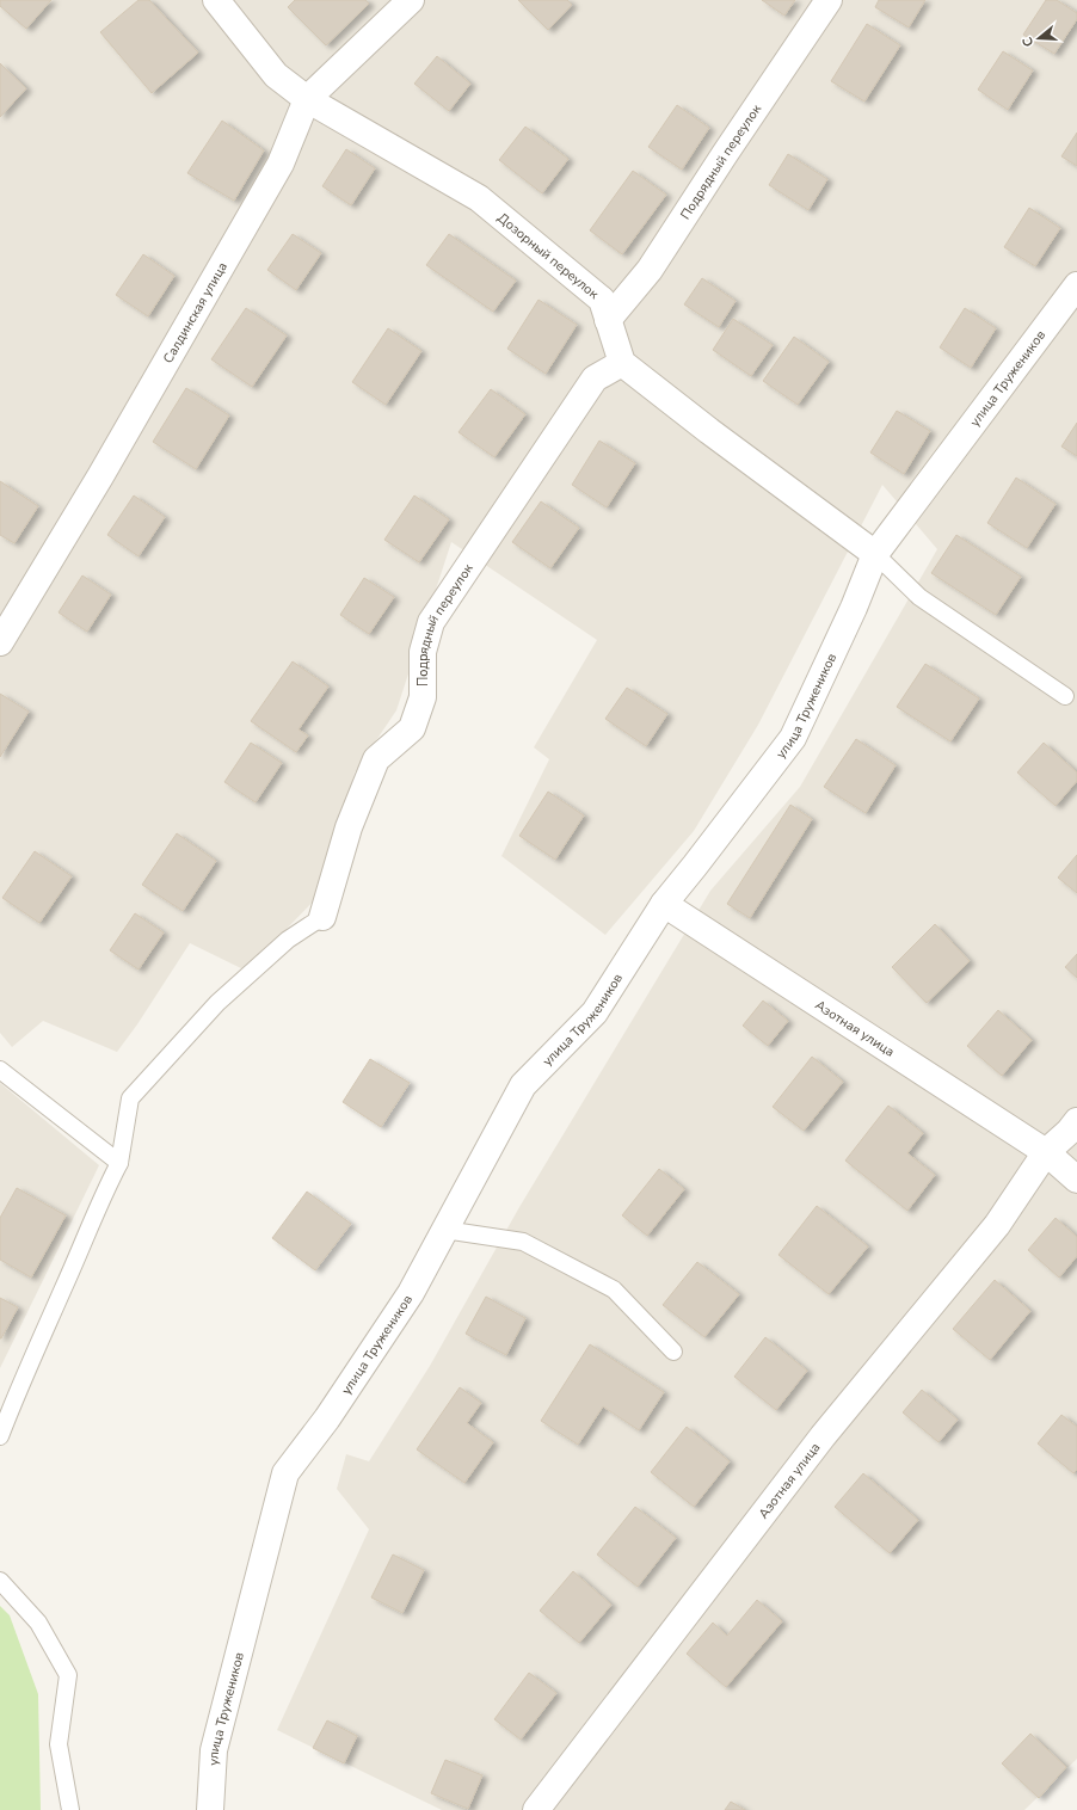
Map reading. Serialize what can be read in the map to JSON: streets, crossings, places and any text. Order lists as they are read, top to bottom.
{
  "streets": {
    "street": [
      "Подрядный переулок",
      "Дозорный переулок",
      "Салдинская улица",
      "улица Тружеников",
      "Азотная улица"
    ]
  },
  "crossings": [
    ["Подрядный переулок", "Дозорный переулок"],
    ["Дозорный переулок", "Салдинская улица"],
    ["улица Тружеников", "Азотная улица"]
  ],
  "north": "left"
}
